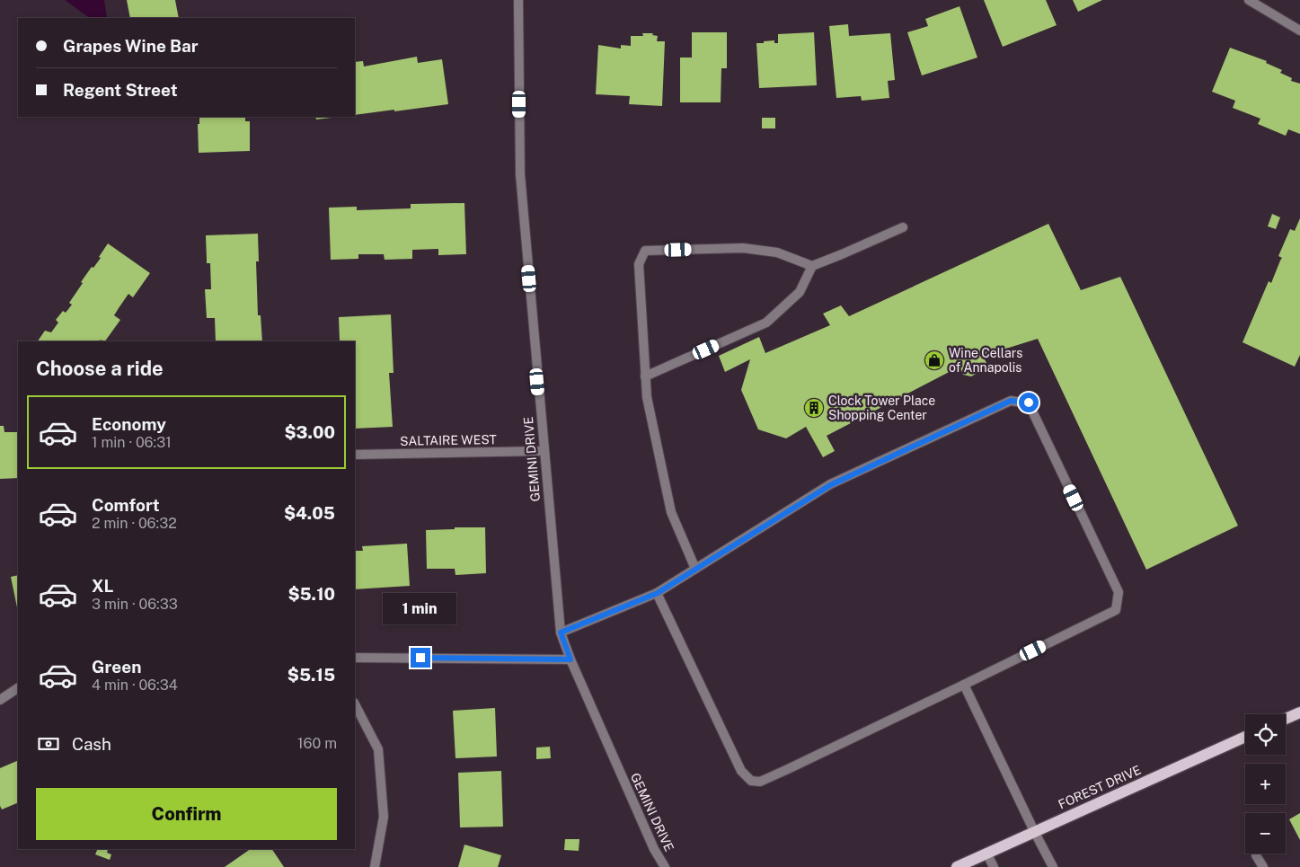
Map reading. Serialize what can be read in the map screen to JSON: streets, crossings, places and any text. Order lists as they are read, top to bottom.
{
  "streets": {
    "main road": ["FOREST DRIVE"],
    "street": ["SALTAIRE WEST", "GEMINI DRIVE"]
  },
  "crossings": [
    ["SALTAIRE WEST", "GEMINI DRIVE"]
  ],
  "places": {
    "shop": ["Wine Cellars of Annapolis"],
    "building": ["Clock Tower Place Shopping Center"]
  },
  "page": {
    "banner": ["Grapes Wine Bar", "Regent Street"],
    "heading": "Choose a ride",
    "list": [
      {
        "name": "Economy",
        "note": "1 min · 06:31",
        "value": "$3.00"
      },
      {
        "name": "Comfort",
        "note": "2 min · 06:32",
        "value": "$4.05"
      },
      {
        "name": "XL",
        "note": "3 min · 06:33",
        "value": "$5.10"
      },
      {
        "name": "Green",
        "note": "4 min · 06:34",
        "value": "$5.15"
      }
    ],
    "bubble": "1 min",
    "map_buttons": ["+", "−"],
    "pay": ["Cash", "160 m"],
    "buttons": "Confirm"
  }
}
